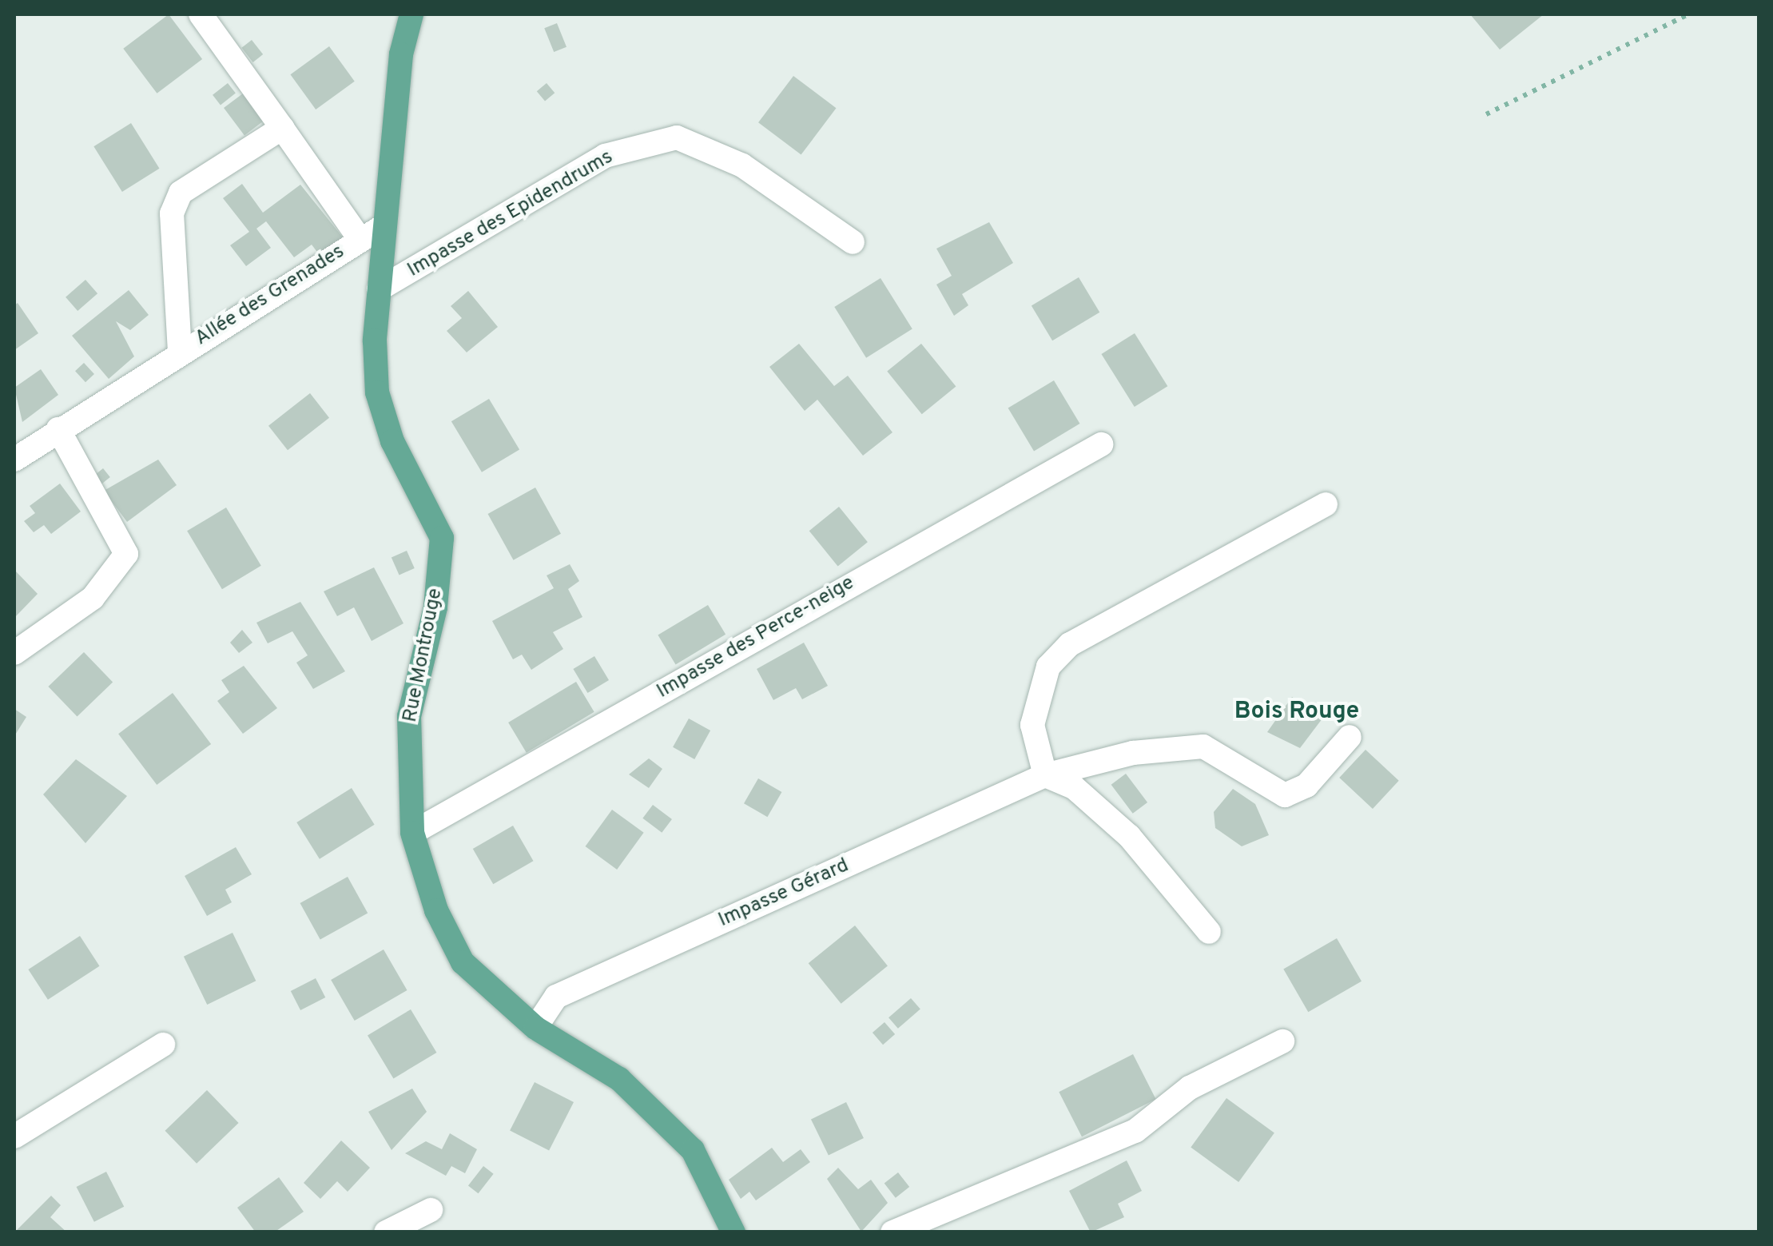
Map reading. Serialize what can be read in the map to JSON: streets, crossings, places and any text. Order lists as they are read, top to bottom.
{
  "streets": {
    "main road": ["Rue Montrouge"],
    "street": [
      "Impasse des Epidendrums",
      "Allée des Grenades",
      "Impasse des Perce-neige",
      "Impasse Gérard"
    ]
  },
  "crossings": [
    ["Impasse des Epidendrums", "Rue Montrouge"],
    ["Allée des Grenades", "Rue Montrouge"],
    ["Impasse des Perce-neige", "Rue Montrouge"],
    ["Rue Montrouge", "Impasse Gérard"]
  ],
  "districts": ["Bois Rouge"]
}
